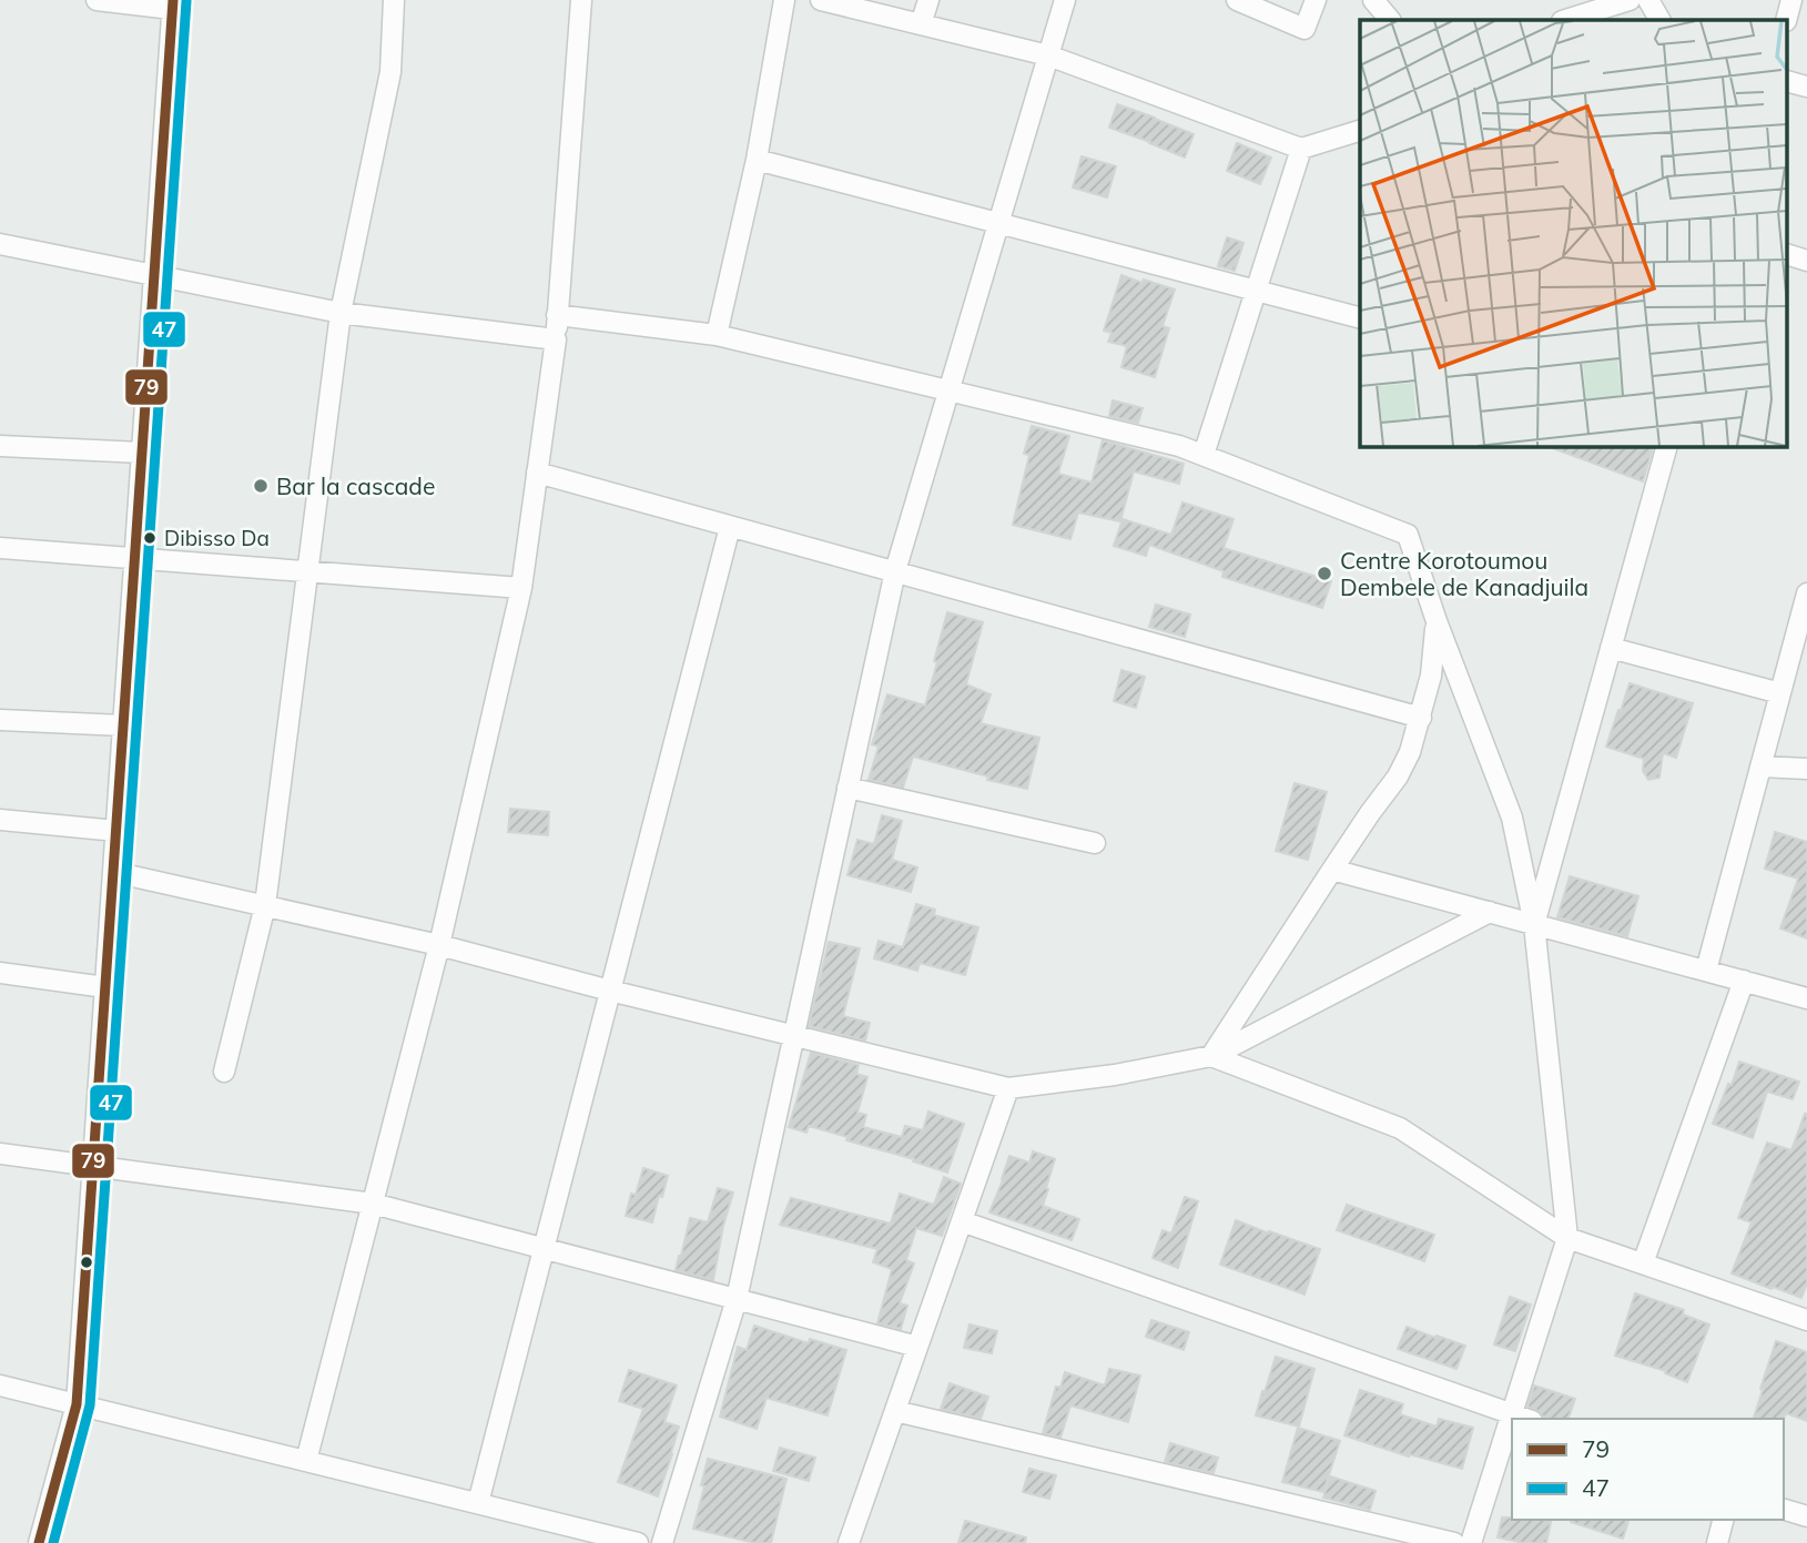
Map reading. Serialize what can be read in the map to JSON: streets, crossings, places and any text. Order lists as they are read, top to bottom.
{
  "places": ["Bar la cascade", "Dibisso Da", "Centre Korotoumou Dembele de Kanadjuila"],
  "lines": ["transit line 79", "transit line 47"],
  "legend": ["79", "47"]
}
